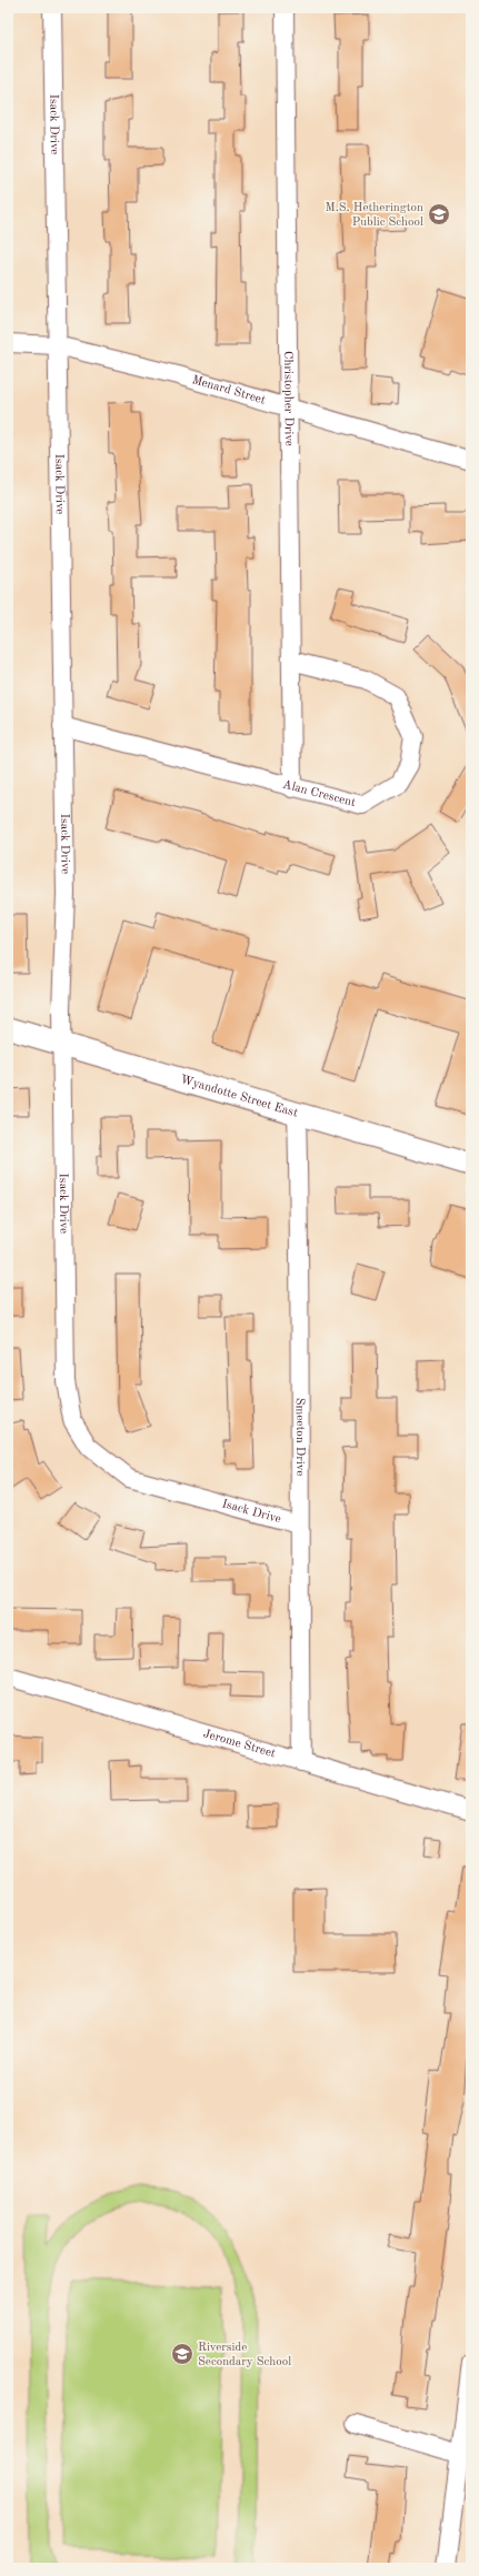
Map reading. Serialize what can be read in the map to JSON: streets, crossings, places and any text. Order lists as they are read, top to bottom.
{
  "streets": {
    "street": [
      "Isack Drive",
      "Menard Street",
      "Christopher Drive",
      "Alan Crescent",
      "Wyandotte Street East",
      "Smeeton Drive",
      "Jerome Street"
    ]
  },
  "crossings": [
    ["Isack Drive", "Menard Street"],
    ["Isack Drive", "Alan Crescent"],
    ["Isack Drive", "Wyandotte Street East"],
    ["Isack Drive", "Smeeton Drive"],
    ["Menard Street", "Christopher Drive"],
    ["Christopher Drive", "Alan Crescent"],
    ["Wyandotte Street East", "Smeeton Drive"],
    ["Smeeton Drive", "Jerome Street"]
  ],
  "places": {
    "school or university": ["M.S. Hetherington Public School", "Riverside Secondary School"]
  }
}
